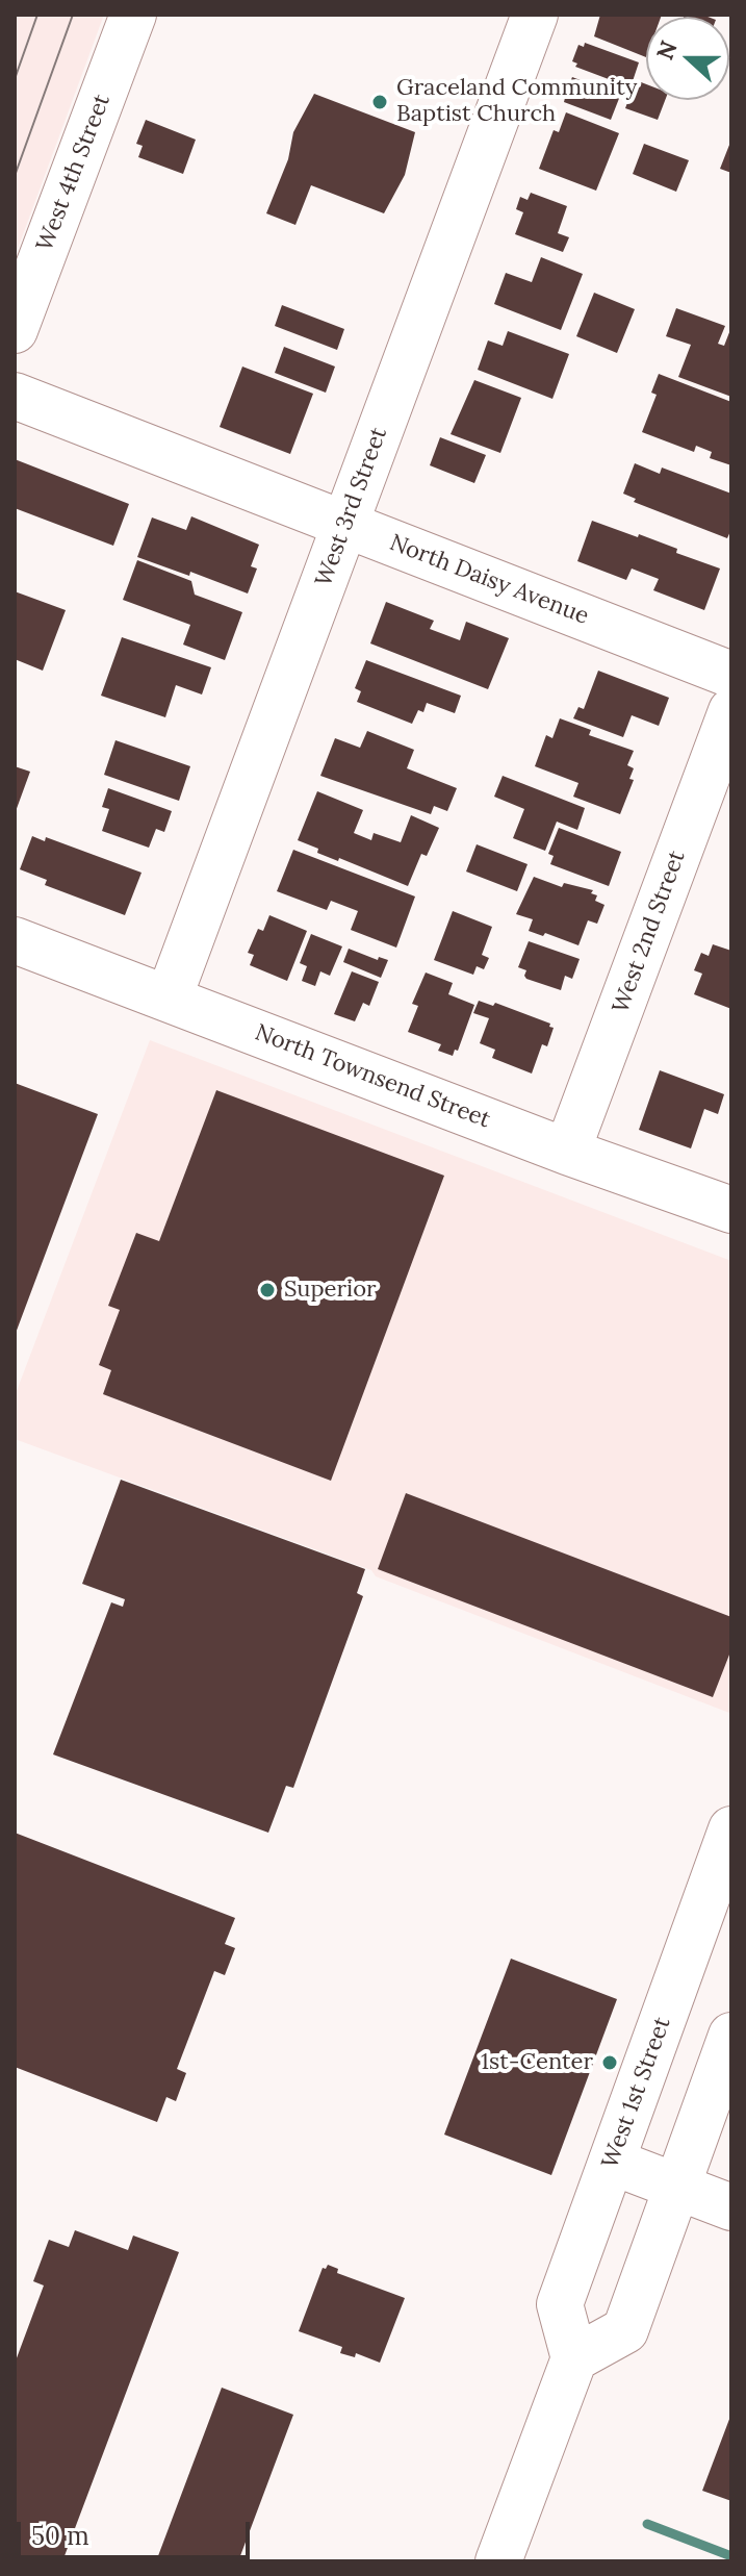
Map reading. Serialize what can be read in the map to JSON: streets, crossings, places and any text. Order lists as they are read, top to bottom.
{
  "streets": {
    "street": [
      "West 4th Street",
      "West 3rd Street",
      "North Daisy Avenue",
      "West 2nd Street",
      "North Townsend Street",
      "West 1st Street"
    ]
  },
  "crossings": [
    ["West 3rd Street", "North Daisy Avenue"],
    ["West 3rd Street", "North Townsend Street"],
    ["West 2nd Street", "North Townsend Street"]
  ],
  "places": ["Graceland Community Baptist Church", "Superior", "1st-Center"],
  "scale_bar": "50 m",
  "north": "left"
}
